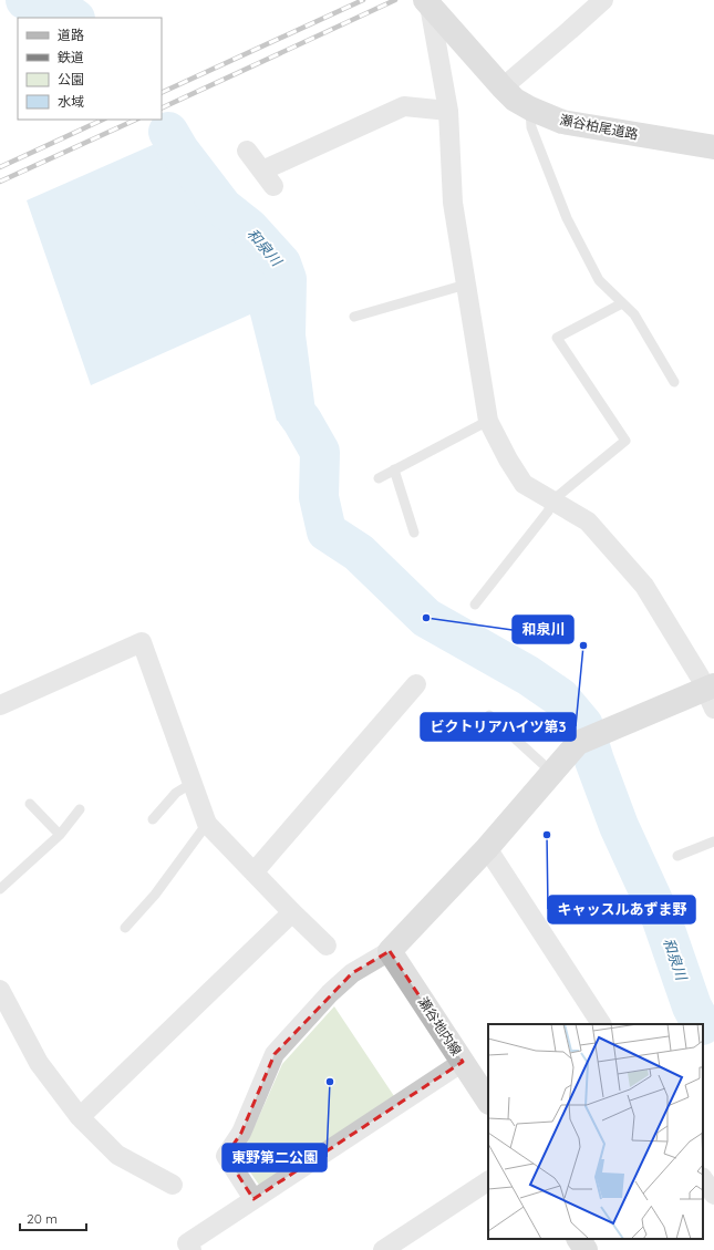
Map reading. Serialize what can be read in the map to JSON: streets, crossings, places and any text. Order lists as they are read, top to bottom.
{
  "streets": {
    "street": ["瀬谷柏尾道路", "瀬谷地内線"]
  },
  "water": ["和泉川"],
  "places": [
    "和泉川",
    "ビクトリアハイツ第3",
    "キャッスルあずま野",
    "東野第二公園"
  ],
  "legend": [
    "道路",
    "鉄道",
    "公園",
    "水域"
  ],
  "scale_bar": "20 m"
}
